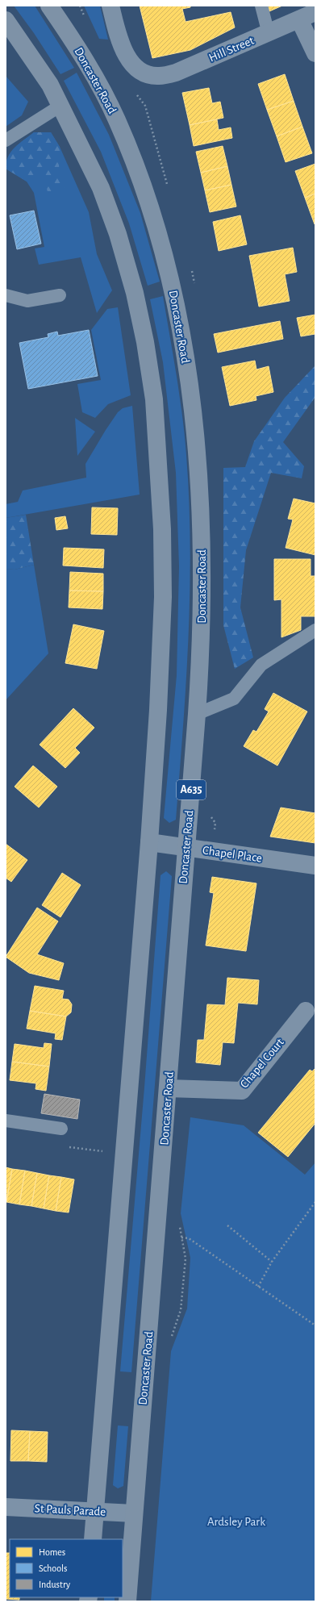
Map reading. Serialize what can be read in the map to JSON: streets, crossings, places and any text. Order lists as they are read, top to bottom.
{
  "streets": {
    "highway": ["Doncaster Road", "A635"],
    "street": [
      "Hill Street",
      "Chapel Place",
      "Chapel Court",
      "St Pauls Parade"
    ]
  },
  "crossings": [
    ["Doncaster Road", "Chapel Place"],
    ["Doncaster Road", "Chapel Court"],
    ["Doncaster Road", "St Pauls Parade"]
  ],
  "parks": ["Ardsley Park"],
  "legend": ["Homes", "Schools", "Industry"]
}
